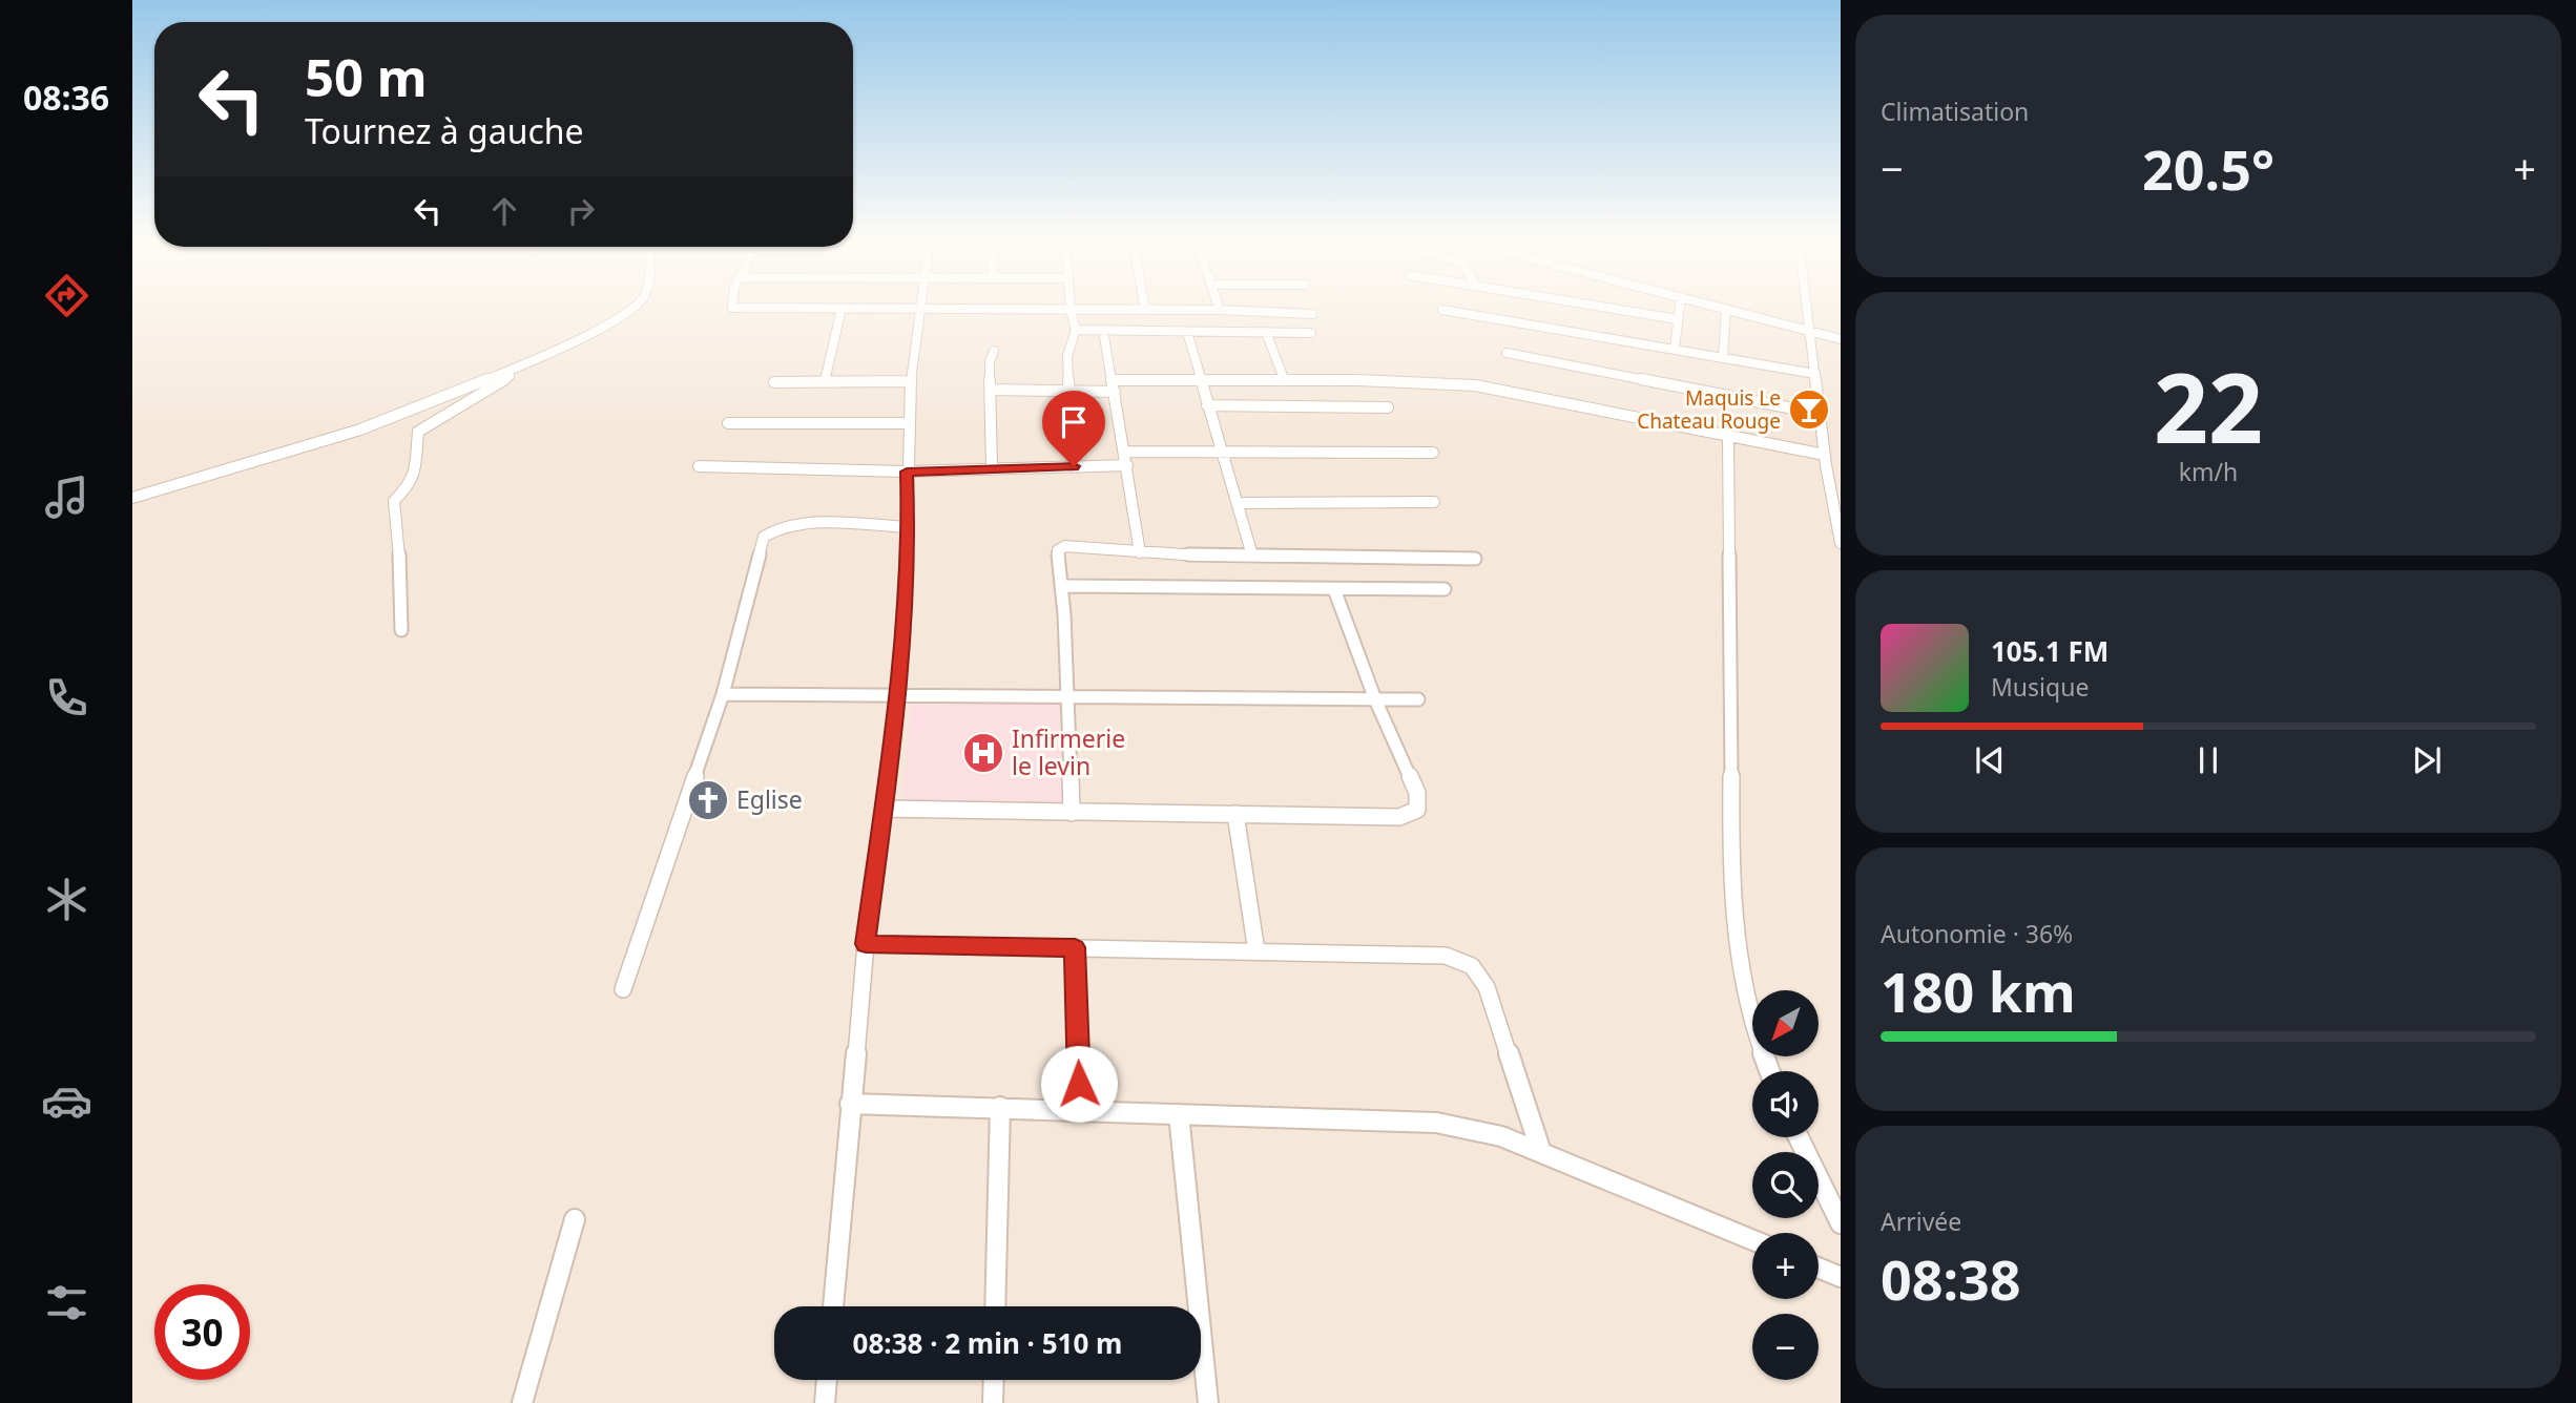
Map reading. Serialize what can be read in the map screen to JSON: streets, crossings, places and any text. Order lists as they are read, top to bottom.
{
  "places": {
    "bar": ["Maquis Le Chateau Rouge"],
    "hospital": ["Infirmerie le levin"],
    "church": ["Eglise"]
  },
  "north": "bottom left",
  "page": {
    "tabs": "08:36",
    "tile": [
      "Climatisation",
      ["22", "km/h"],
      ["Autonomie · 36%", "180 km"],
      ["Arrivée", "08:38"]
    ],
    "turn": ["50 m", "Tournez à gauche"],
    "heat": ["−", "20.5°", "+"],
    "song": ["105.1 FM", "Musique"],
    "map_buttons": ["+", "−"],
    "limit": "30",
    "trip": "08:38 · 2 min · 510 m"
  }
}
